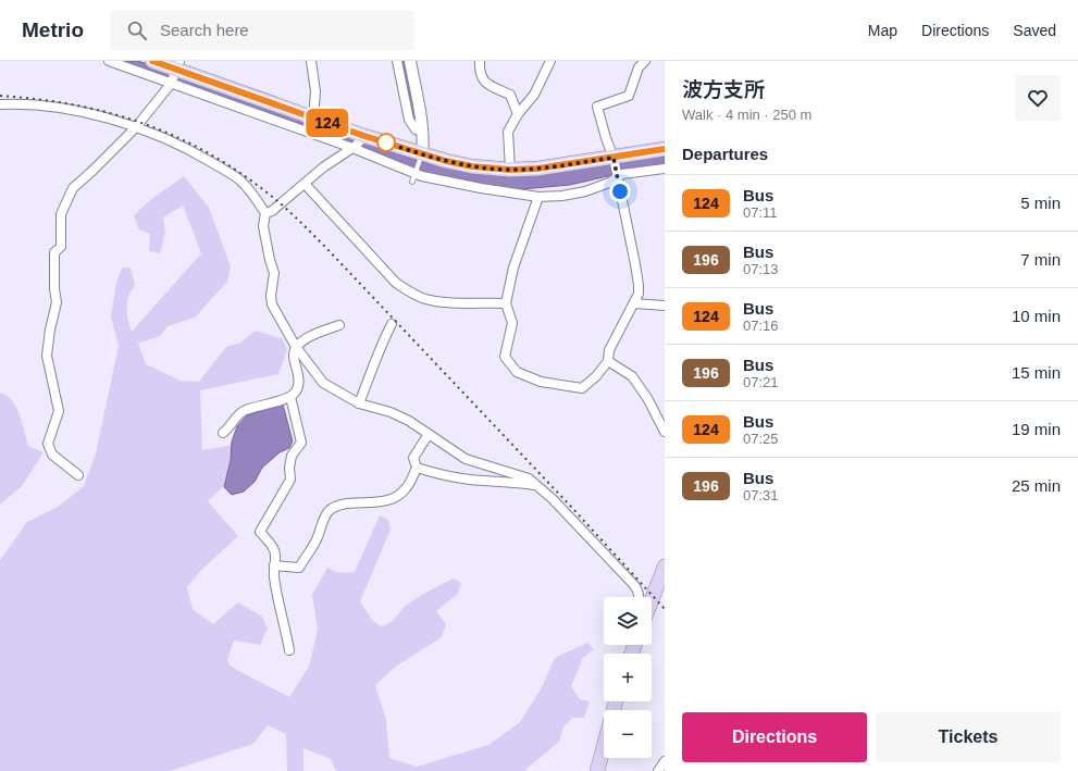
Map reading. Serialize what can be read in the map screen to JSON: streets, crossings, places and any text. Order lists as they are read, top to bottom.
{
  "lines": ["bus line 124"],
  "page": {
    "header": "Metrio",
    "search": "Search here",
    "nav": ["Map", "Directions", "Saved"],
    "on_map": "124",
    "heading": [
      ["波方支所", "Walk · 4 min · 250 m"],
      "Departures"
    ],
    "list": [
      {
        "mark": "124",
        "name": "Bus",
        "note": "07:11",
        "value": "5 min"
      },
      {
        "mark": "196",
        "name": "Bus",
        "note": "07:13",
        "value": "7 min"
      },
      {
        "mark": "124",
        "name": "Bus",
        "note": "07:16",
        "value": "10 min"
      },
      {
        "mark": "196",
        "name": "Bus",
        "note": "07:21",
        "value": "15 min"
      },
      {
        "mark": "124",
        "name": "Bus",
        "note": "07:25",
        "value": "19 min"
      },
      {
        "mark": "196",
        "name": "Bus",
        "note": "07:31",
        "value": "25 min"
      }
    ],
    "map_buttons": ["+", "−"],
    "buttons": ["Directions", "Tickets"]
  }
}
